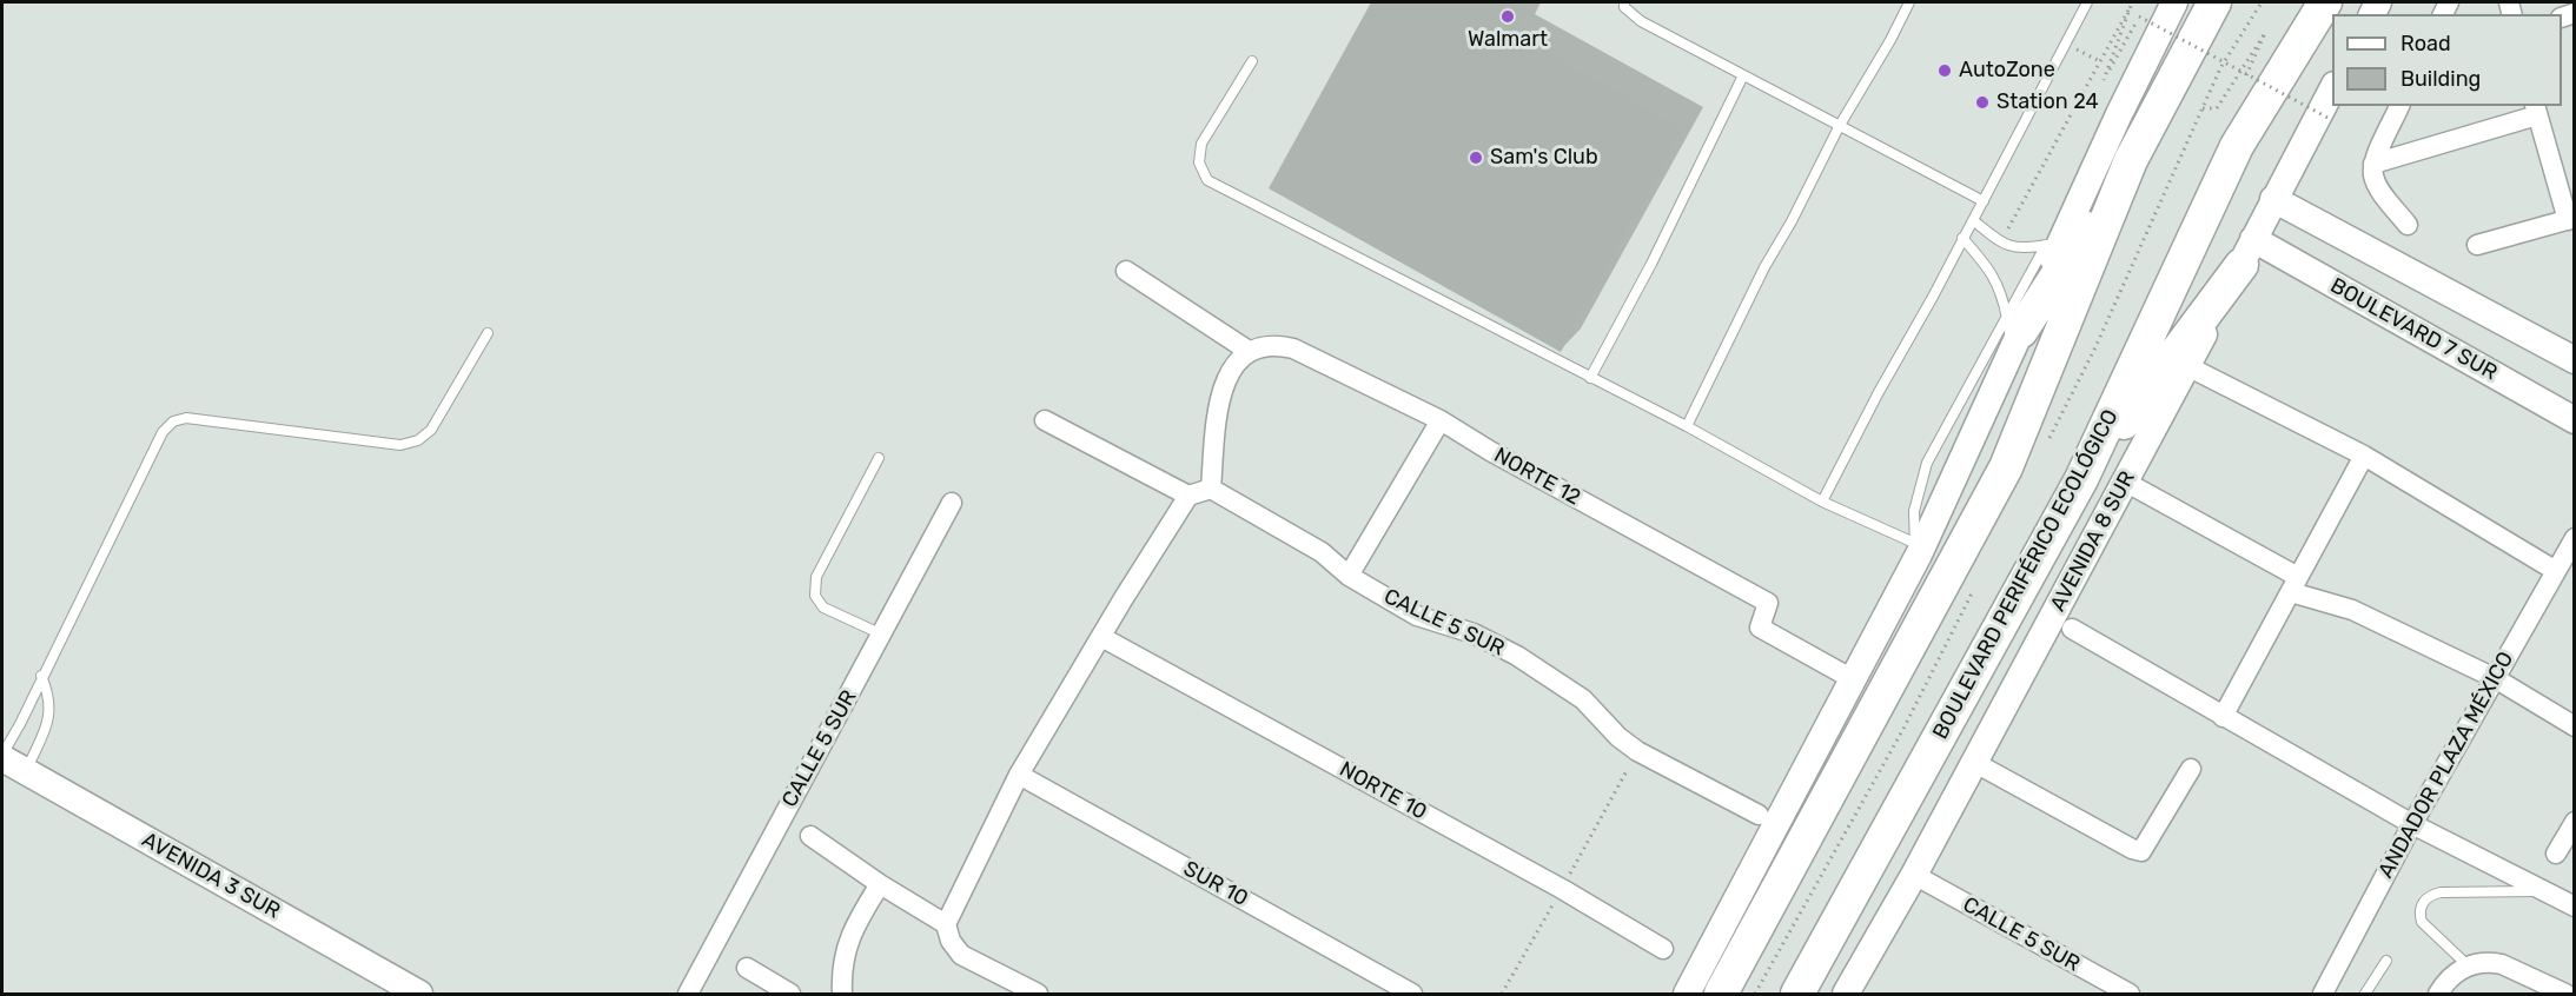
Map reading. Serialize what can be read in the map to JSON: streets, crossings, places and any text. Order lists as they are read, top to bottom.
{
  "streets": {
    "highway": ["BOULEVARD PERIFÉRICO ECOLÓGICO"],
    "street": [
      "BOULEVARD 7 SUR",
      "NORTE 12",
      "AVENIDA 8 SUR",
      "CALLE 5 SUR",
      "ANDADOR PLAZA MÉXICO",
      "NORTE 10",
      "AVENIDA 3 SUR",
      "SUR 10"
    ]
  },
  "crossings": [
    ["BOULEVARD 7 SUR", "AVENIDA 8 SUR"],
    ["AVENIDA 8 SUR", "CALLE 5 SUR"]
  ],
  "places": [
    "Walmart",
    "AutoZone",
    "Station 24",
    "Sam's Club"
  ],
  "legend": ["Road", "Building"]
}
